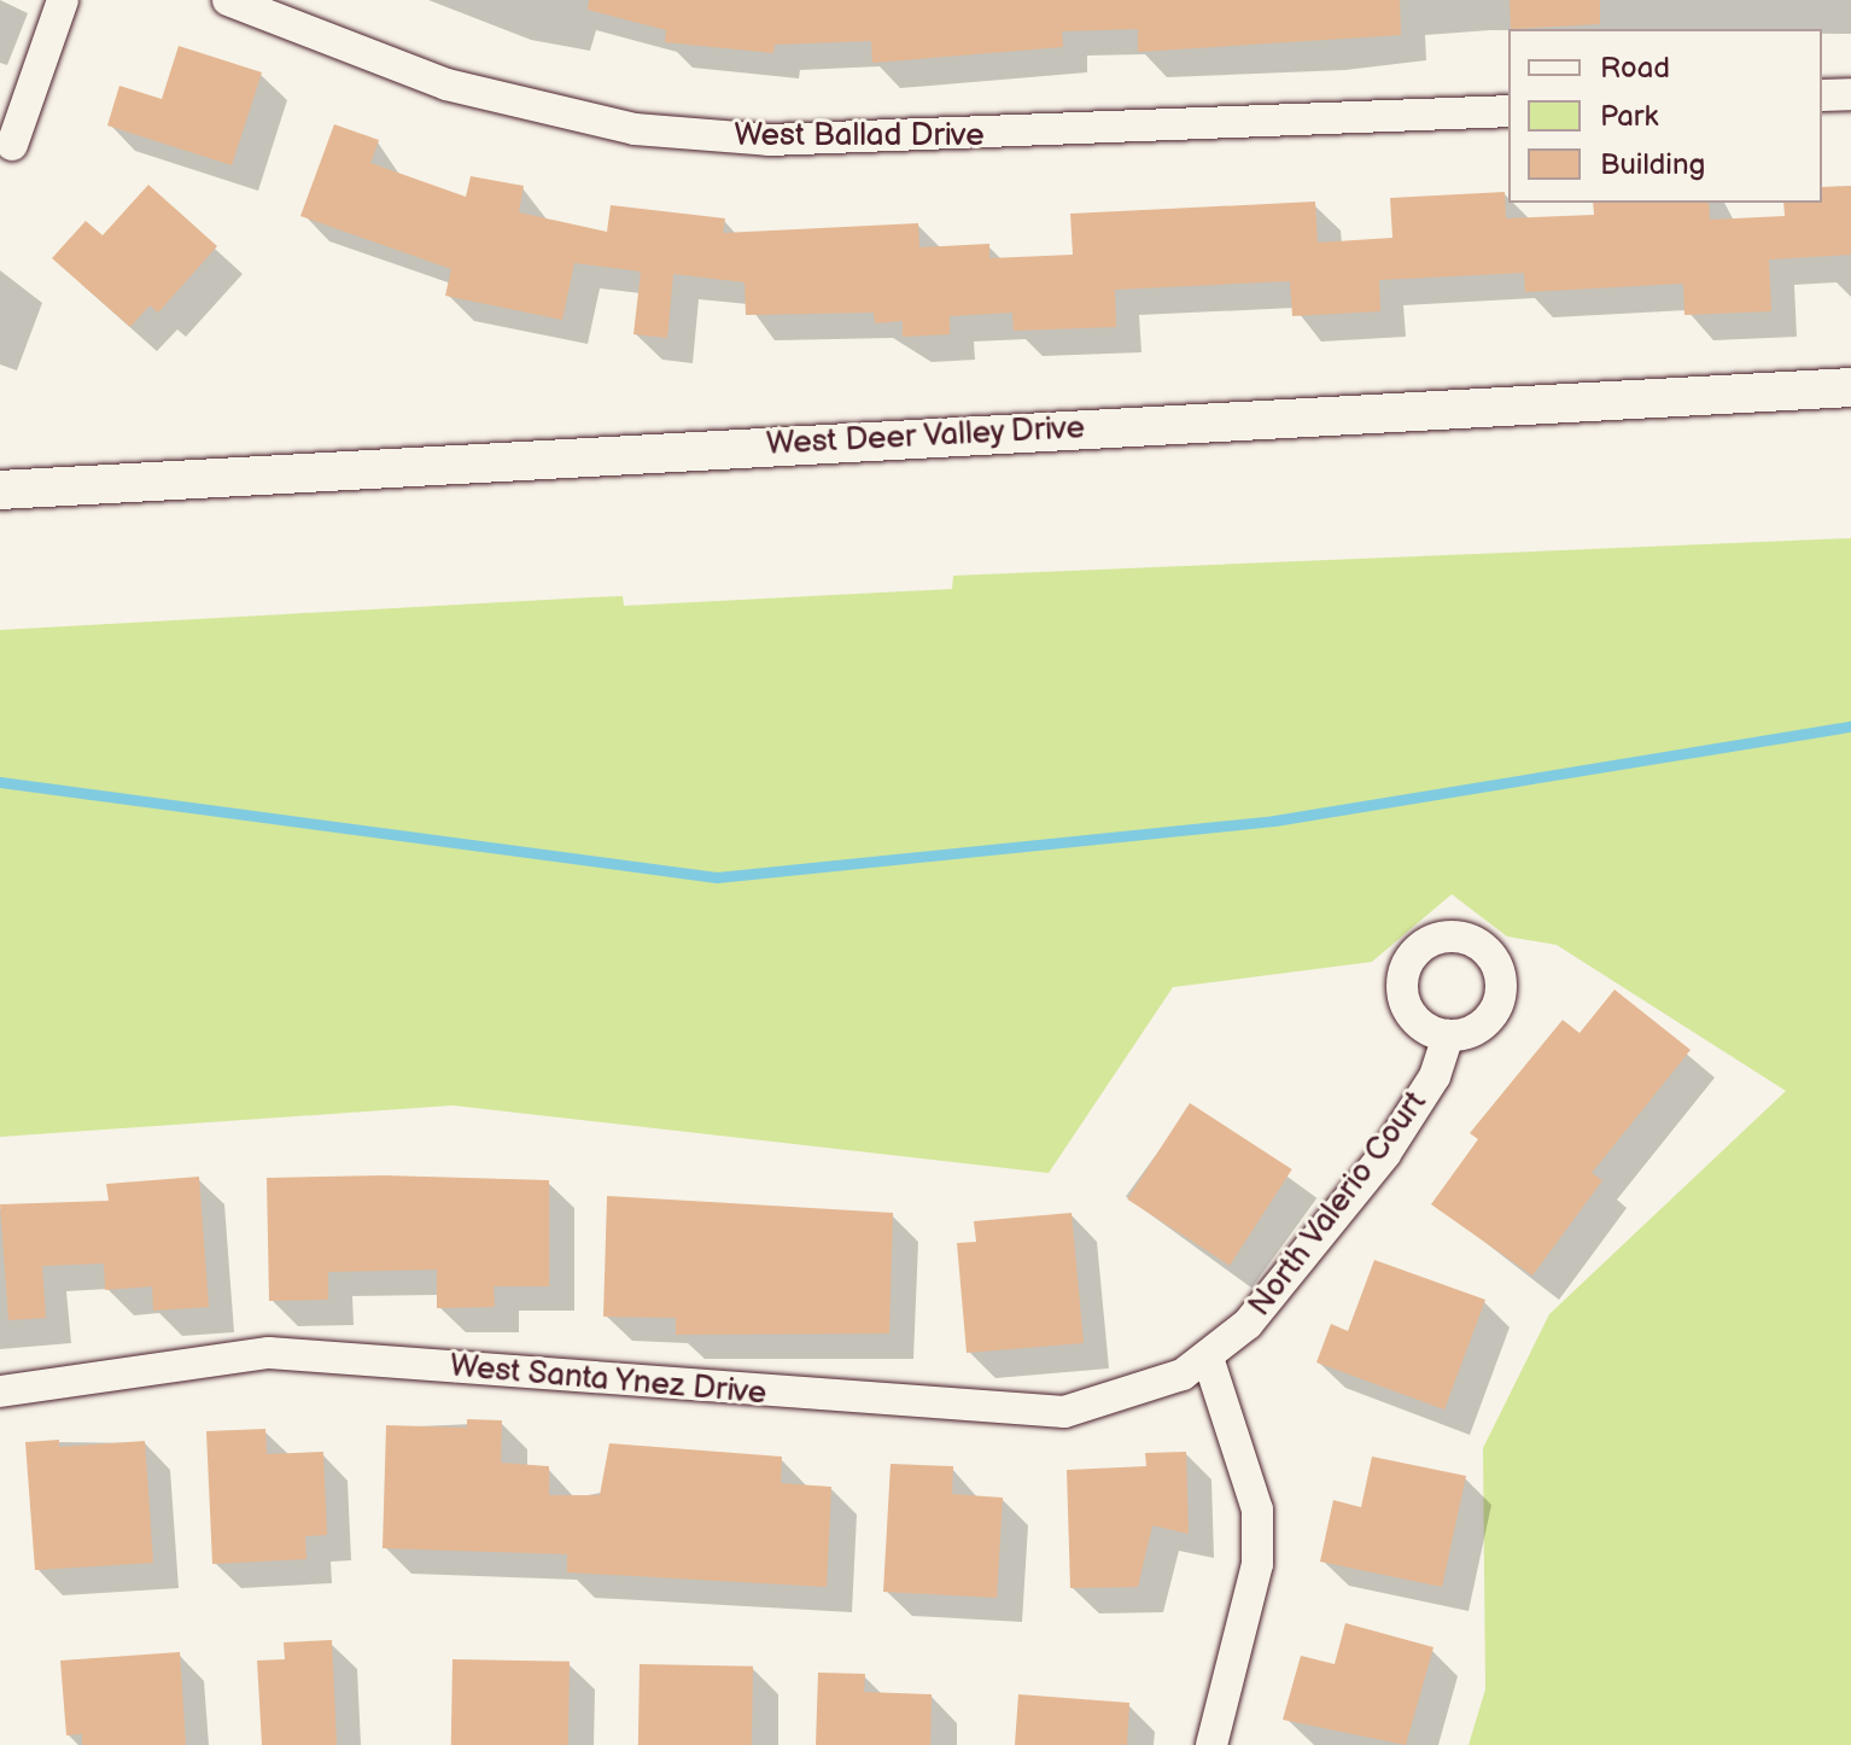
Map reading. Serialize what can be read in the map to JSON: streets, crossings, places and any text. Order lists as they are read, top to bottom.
{
  "streets": {
    "street": [
      "West Ballad Drive",
      "West Deer Valley Drive",
      "North Valerio Court",
      "West Santa Ynez Drive"
    ]
  },
  "crossings": [
    ["North Valerio Court", "West Santa Ynez Drive"]
  ],
  "legend": ["Road", "Park", "Building"]
}
